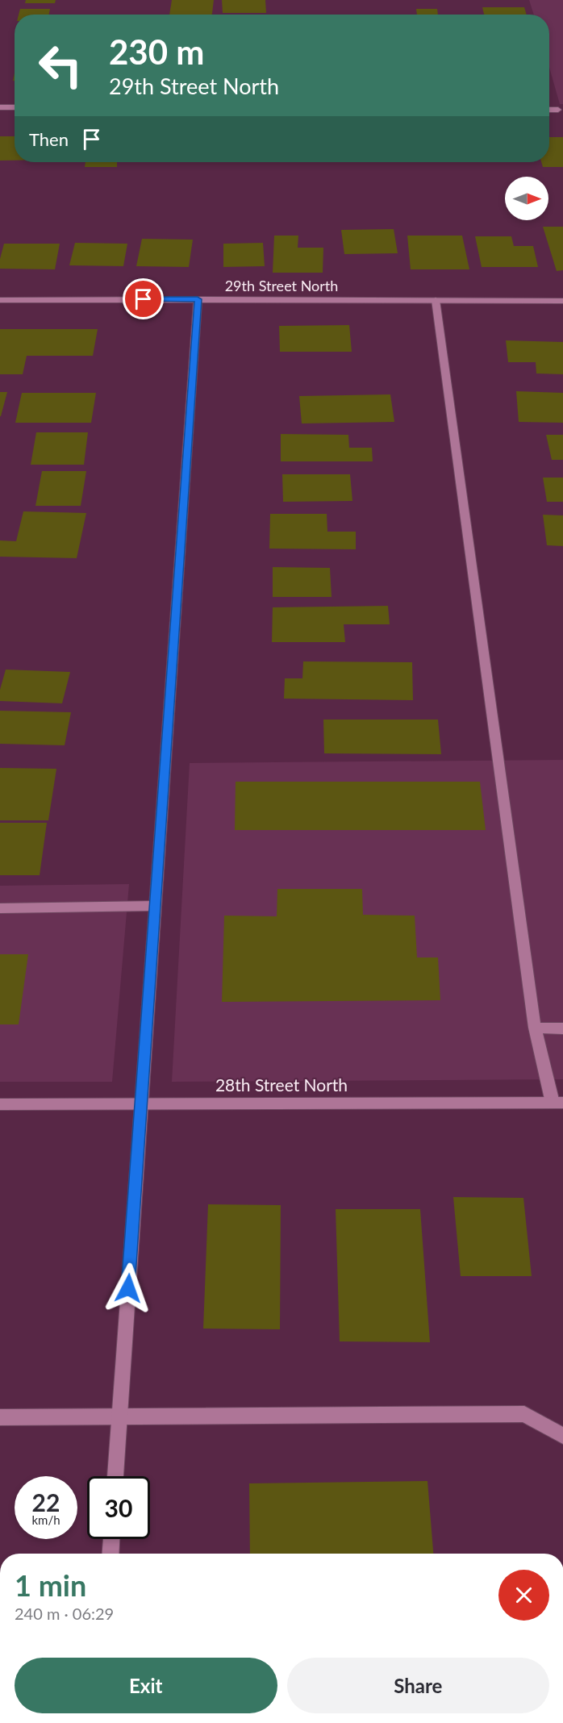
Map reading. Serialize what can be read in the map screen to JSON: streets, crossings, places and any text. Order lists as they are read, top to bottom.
{
  "streets": {
    "street": ["29th Street North", "28th Street North"]
  },
  "north": "right",
  "page": {
    "turn": ["230 m", "29th Street North"],
    "then": "Then",
    "speed": "22 km/h",
    "limit": "30",
    "heading": ["1 min", "240 m · 06:29"],
    "buttons": ["Exit", "Share"]
  }
}
